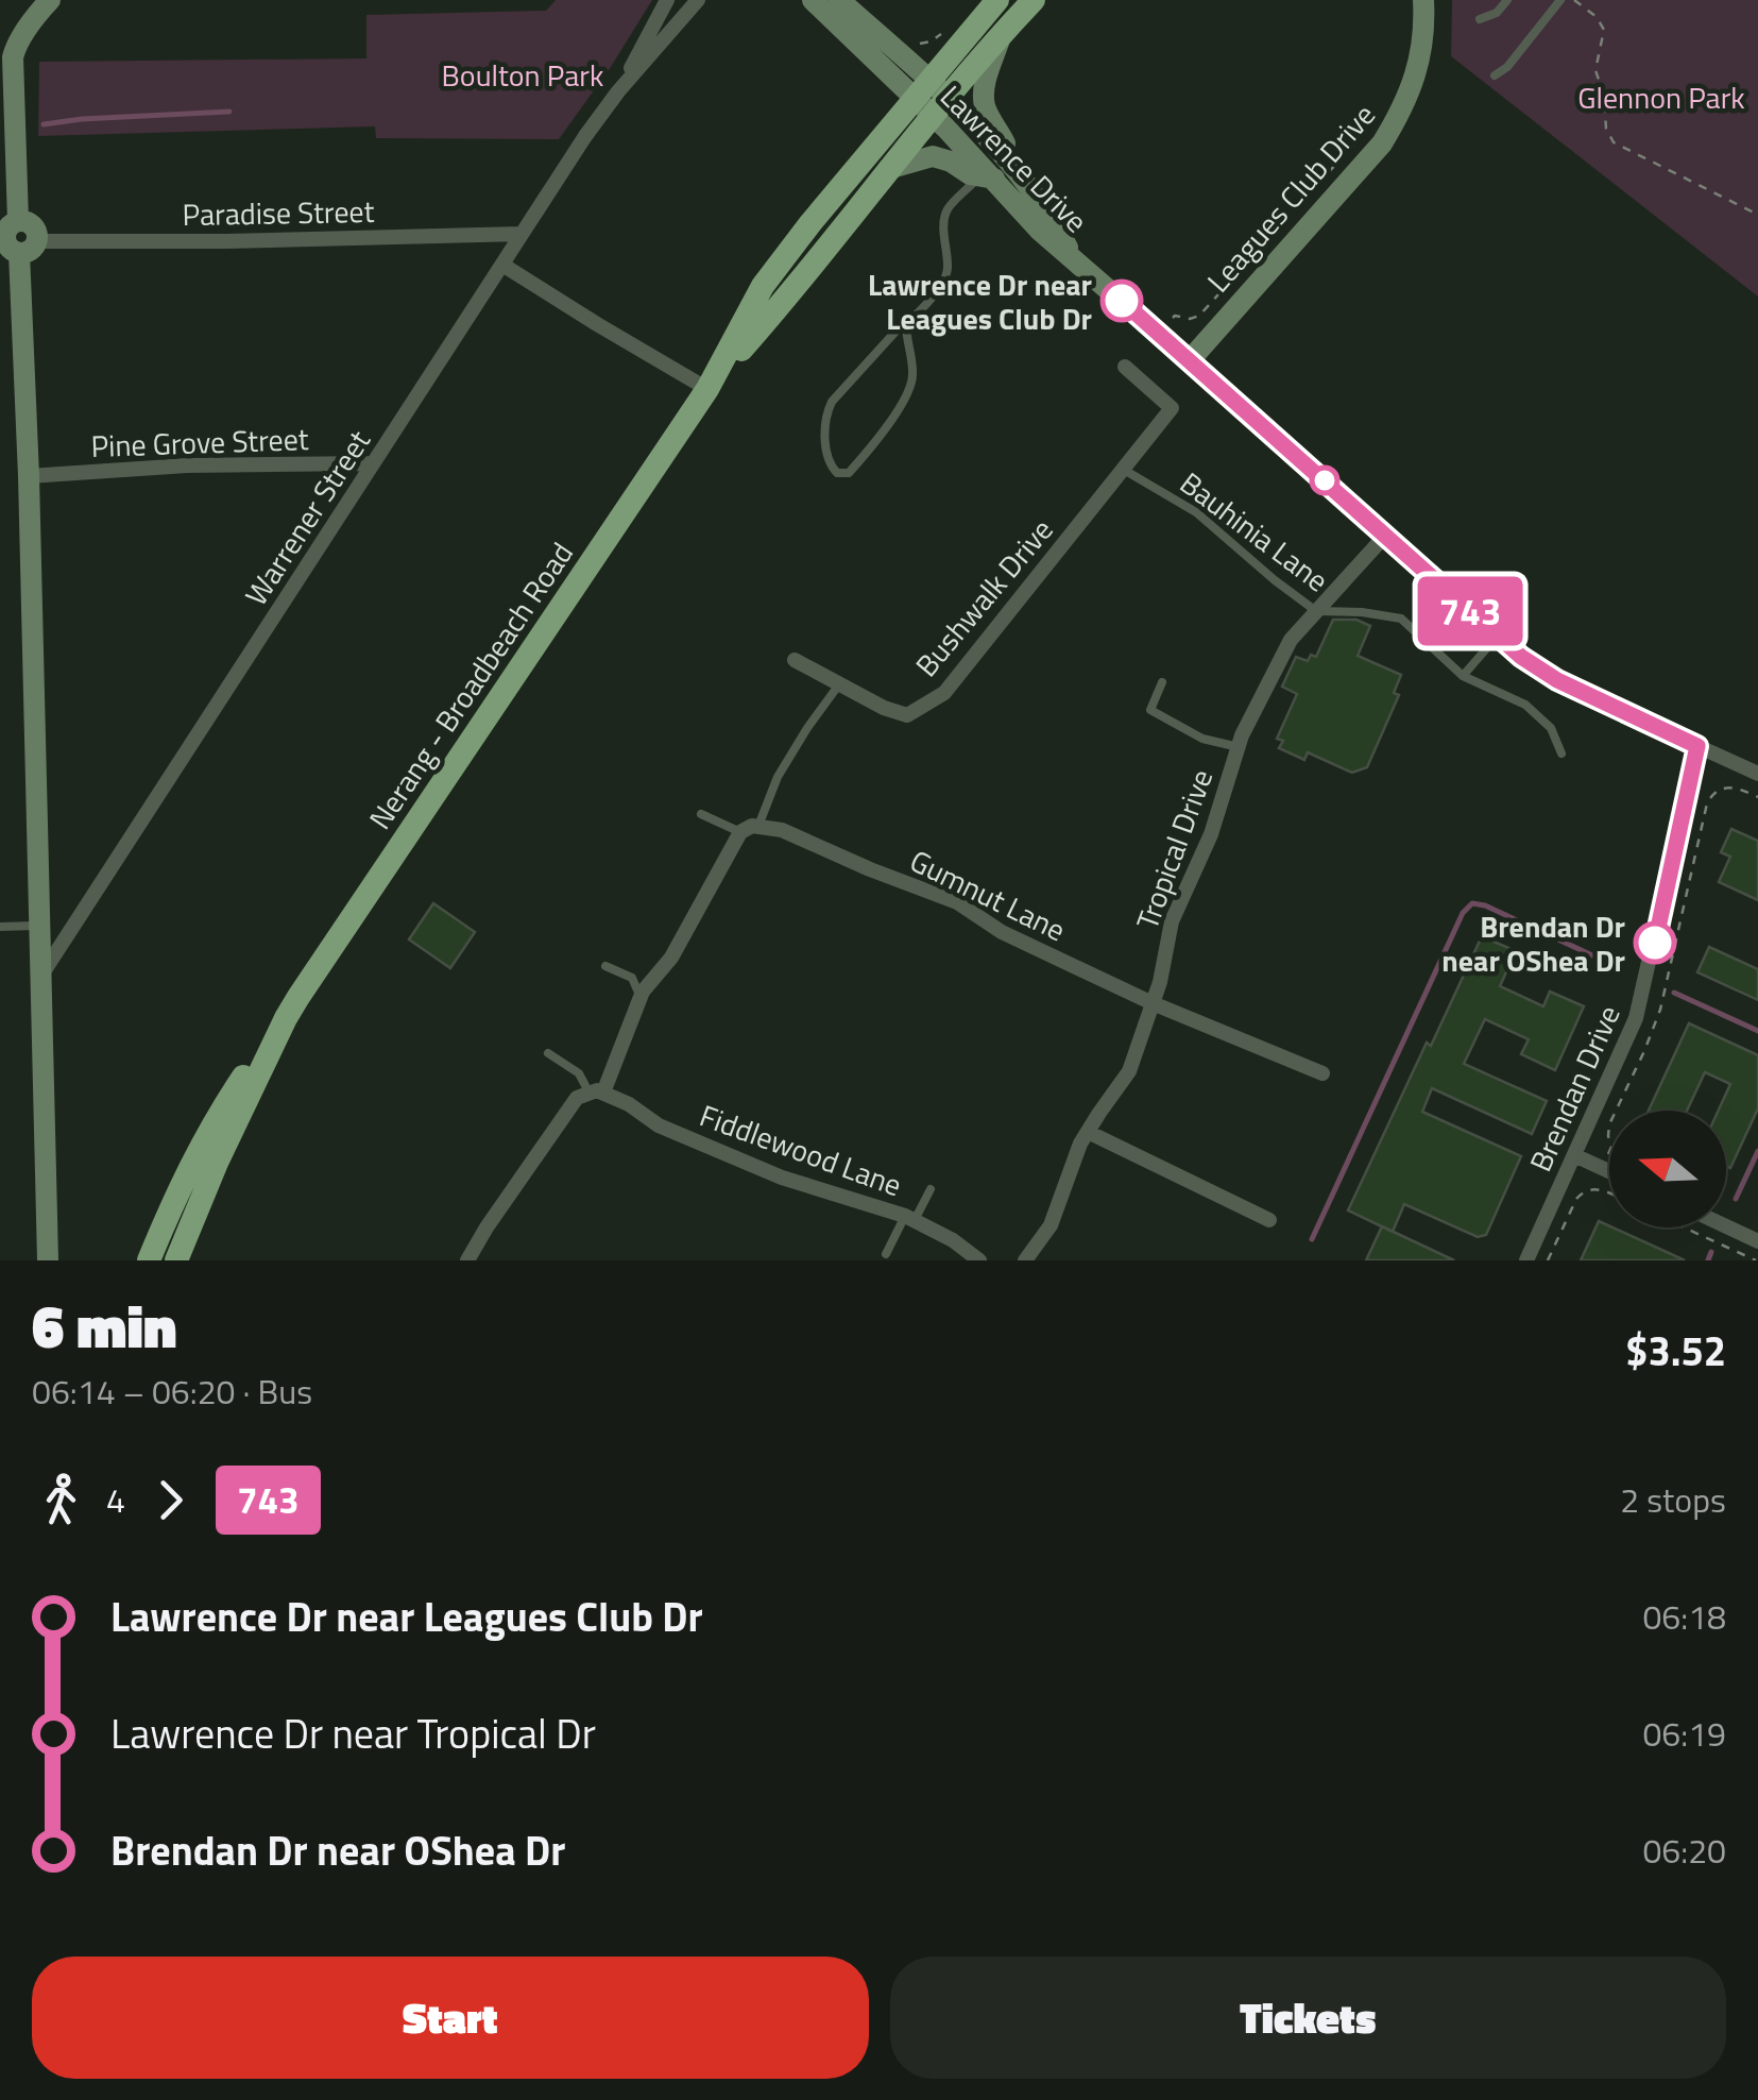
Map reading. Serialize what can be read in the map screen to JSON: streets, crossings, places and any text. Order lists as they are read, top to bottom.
{
  "streets": {
    "main road": ["Nerang - Broadbeach Road"],
    "street": [
      "Lawrence Drive",
      "Leagues Club Drive",
      "Paradise Street",
      "Pine Grove Street",
      "Warrener Street",
      "Bushwalk Drive",
      "Tropical Drive",
      "Gumnut Lane",
      "Brendan Drive",
      "Fiddlewood Lane"
    ],
    "lane": ["Bauhinia Lane"]
  },
  "crossings": [
    ["Lawrence Drive", "Leagues Club Drive"],
    ["Lawrence Drive", "Nerang - Broadbeach Road"],
    ["Lawrence Drive", "Tropical Drive"],
    ["Lawrence Drive", "Brendan Drive"],
    ["Paradise Street", "Warrener Street"],
    ["Pine Grove Street", "Warrener Street"],
    ["Bauhinia Lane", "Bushwalk Drive"],
    ["Bauhinia Lane", "Tropical Drive"],
    ["Tropical Drive", "Gumnut Lane"]
  ],
  "parks": ["Boulton Park", "Glennon Park"],
  "places": ["Lawrence Dr near Leagues Club Dr", "Brendan Dr near OShea Dr"],
  "lines": ["bus line 743"],
  "north": "left",
  "page": {
    "on_map": "743",
    "heading": ["6 min", "06:14 – 06:20 · Bus", "$3.52"],
    "legs": ["4", "743", "2 stops"],
    "list": [
      {
        "name": "Lawrence Dr near Leagues Club Dr",
        "value": "06:18"
      },
      {
        "name": "Lawrence Dr near Tropical Dr",
        "value": "06:19"
      },
      {
        "name": "Brendan Dr near OShea Dr",
        "value": "06:20"
      }
    ],
    "buttons": ["Start", "Tickets"]
  }
}
